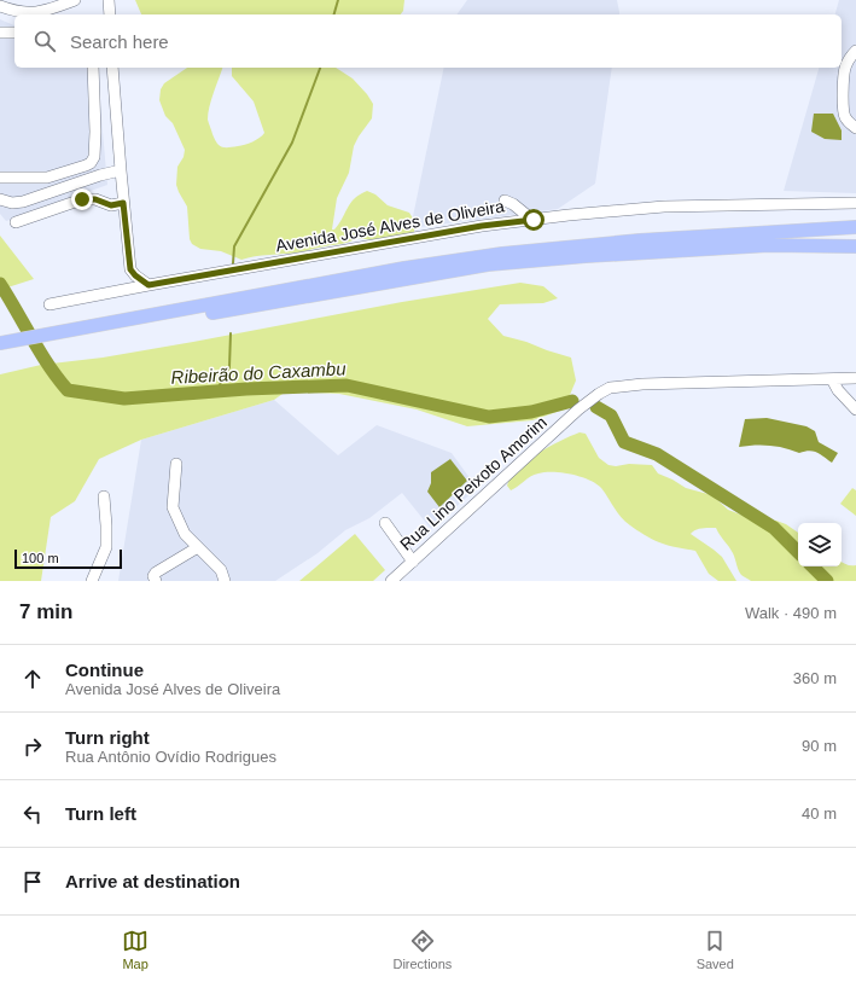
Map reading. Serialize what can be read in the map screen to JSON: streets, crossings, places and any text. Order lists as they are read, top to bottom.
{
  "streets": {
    "street": ["Avenida José Alves de Oliveira", "Rua Lino Peixoto Amorim"]
  },
  "water": ["Ribeirão do Caxambu"],
  "scale_bar": "100 m",
  "page": {
    "search": "Search here",
    "scale": "100 m",
    "heading": ["7 min", "Walk · 490 m"],
    "list": [
      ["Continue", "Avenida José Alves de Oliveira", "360 m"],
      ["Turn right", "Rua Antônio Ovídio Rodrigues", "90 m"],
      ["Turn left", "40 m"],
      "Arrive at destination"
    ],
    "nav": ["Map", "Directions", "Saved"]
  }
}
